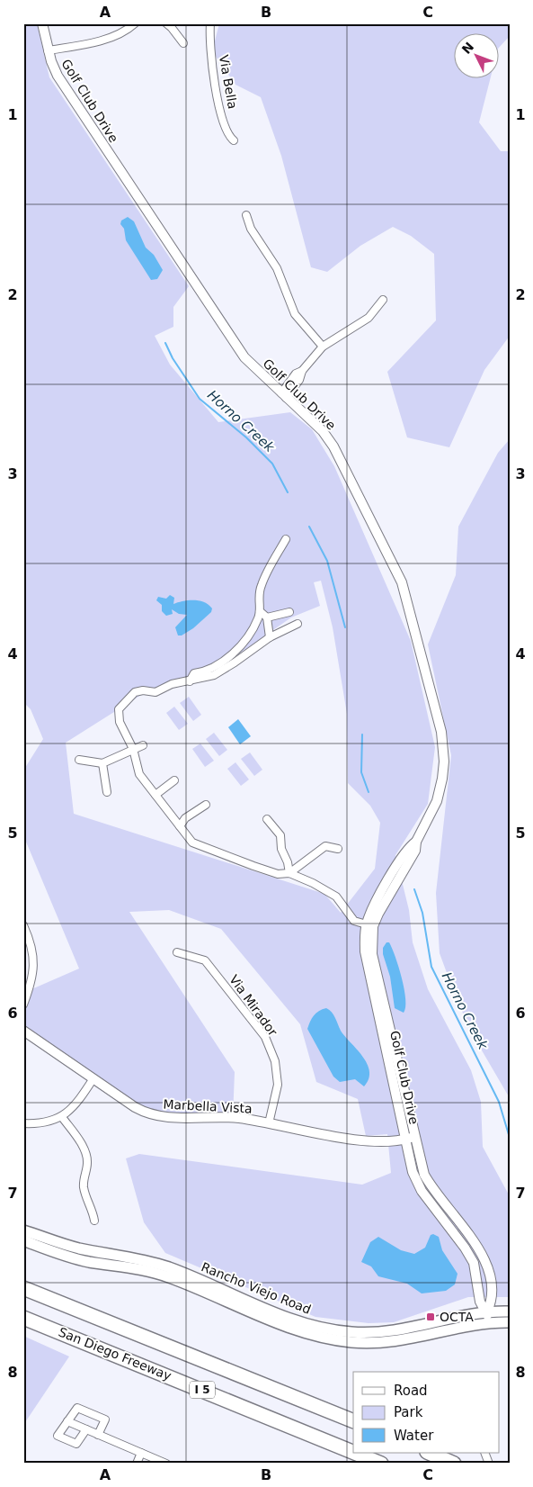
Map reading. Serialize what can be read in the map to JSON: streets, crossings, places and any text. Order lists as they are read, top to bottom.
{
  "streets": {
    "highway": ["San Diego Freeway", "I 5"],
    "main road": ["Rancho Viejo Road"],
    "street": [
      "Via Bella",
      "Golf Club Drive",
      "Via Mirador",
      "Marbella Vista"
    ]
  },
  "crossings": [
    ["Golf Club Drive", "Marbella Vista"],
    ["Golf Club Drive", "Rancho Viejo Road"],
    ["Via Mirador", "Marbella Vista"]
  ],
  "water": ["Horno Creek"],
  "places": {
    "transit": ["OCTA"]
  },
  "legend": ["Road", "Park", "Water"],
  "north": "top left",
  "grid": {
    "columns": ["A", "B", "C"],
    "rows": [
      "1",
      "2",
      "3",
      "4",
      "5",
      "6",
      "7",
      "8"
    ]
  }
}
